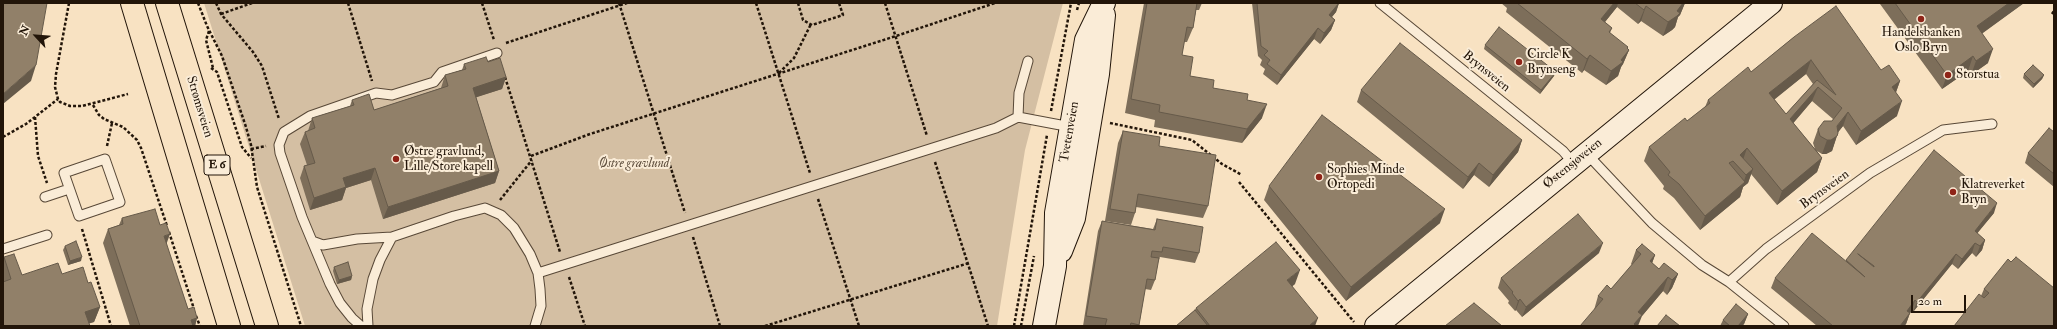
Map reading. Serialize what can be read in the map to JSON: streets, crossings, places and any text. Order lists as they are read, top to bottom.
{
  "streets": {
    "highway": ["Strømsveien", "E 6"],
    "main road": ["Tvetenveien", "Østensjøveien"],
    "lane": ["Brynsveien"]
  },
  "crossings": [
    ["Brynsveien", "Østensjøveien"]
  ],
  "parks": ["Østre gravlund"],
  "places": [
    "Handelsbanken Oslo Bryn",
    "Circle K Brynseng",
    "Storstua",
    "Østre gravlund, Lille/Store kapell",
    "Sophies Minde Ortopedi",
    "Klatreverket Bryn"
  ],
  "scale_bar": "20 m",
  "north": "top left"
}
